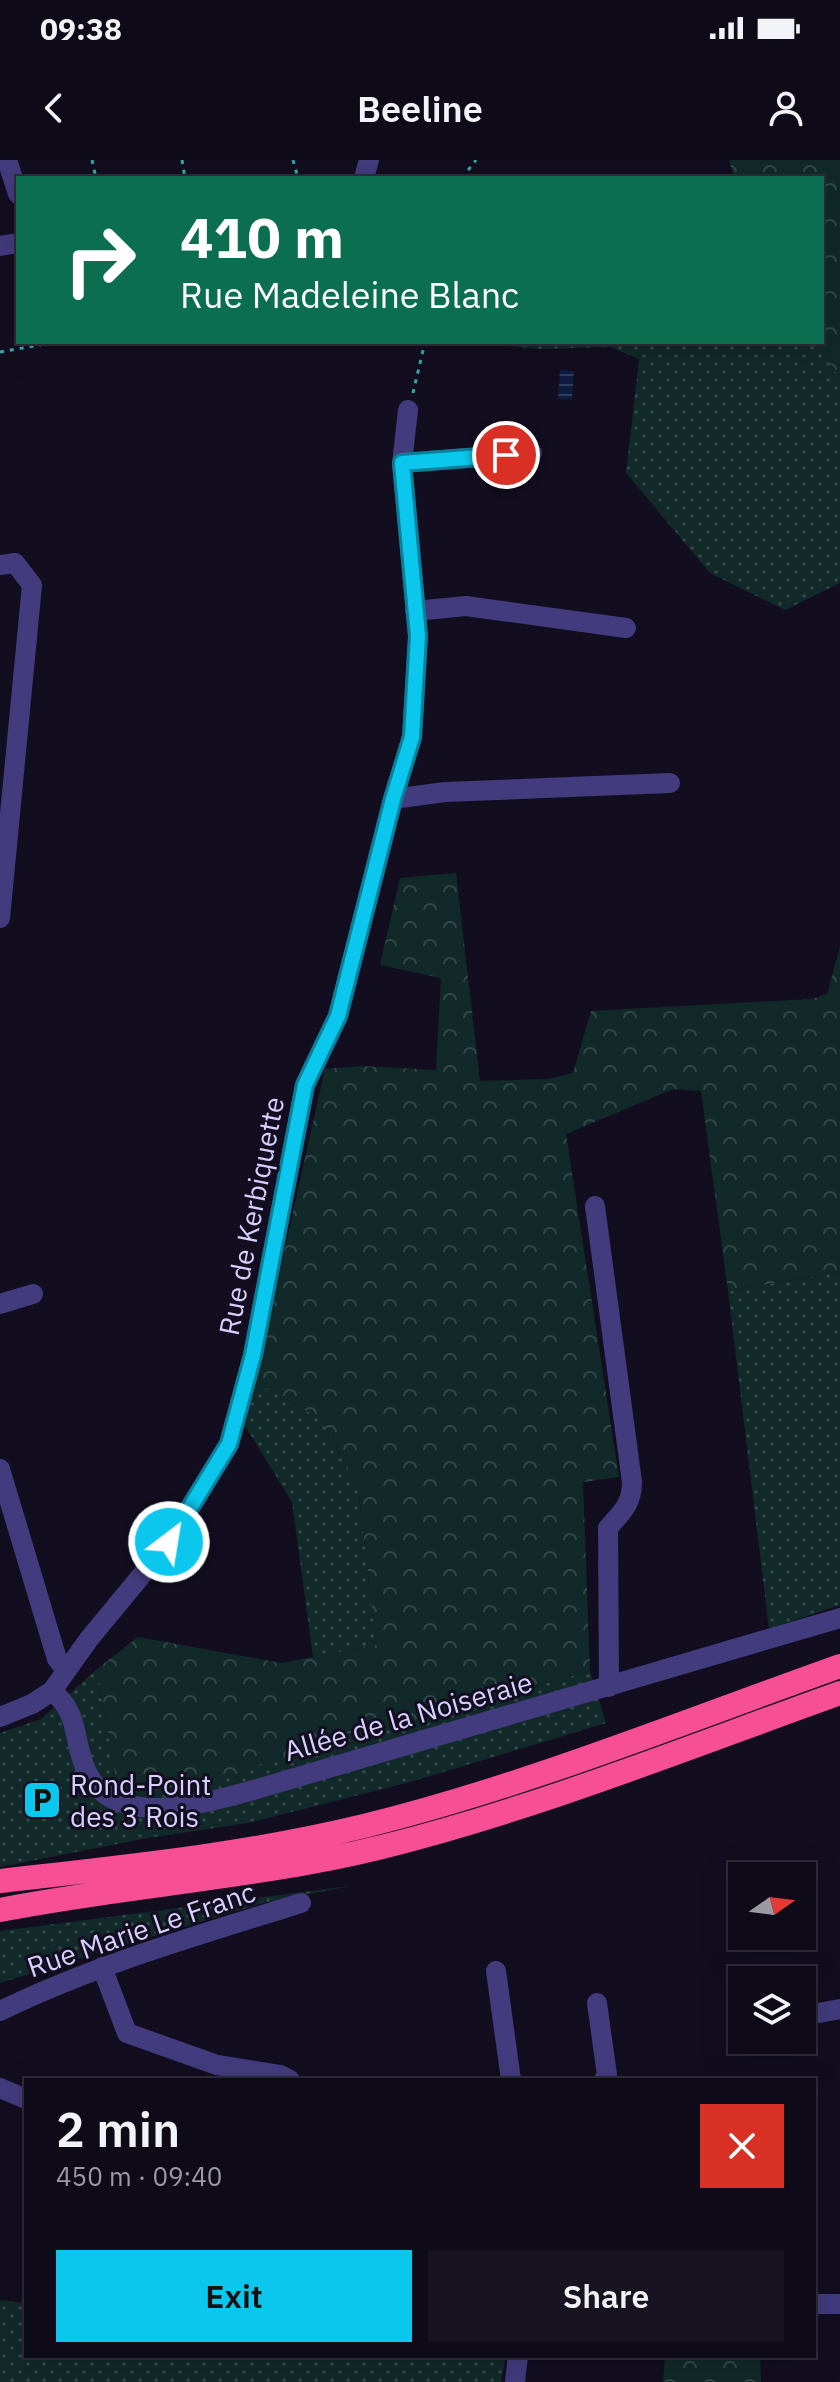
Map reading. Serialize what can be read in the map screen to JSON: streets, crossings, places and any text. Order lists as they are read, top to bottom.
{
  "streets": {
    "street": ["Rue de Kerbiquette", "Allée de la Noiseraie", "Rue Marie Le Franc"]
  },
  "crossings": [
    ["Rue de Kerbiquette", "Allée de la Noiseraie"]
  ],
  "places": {
    "parking": ["Rond-Point des 3 Rois"]
  },
  "north": "right",
  "page": {
    "status": "09:38",
    "header": "Beeline",
    "turn": ["410 m", "Rue Madeleine Blanc"],
    "heading": ["2 min", "450 m · 09:40"],
    "buttons": ["Exit", "Share"]
  }
}
